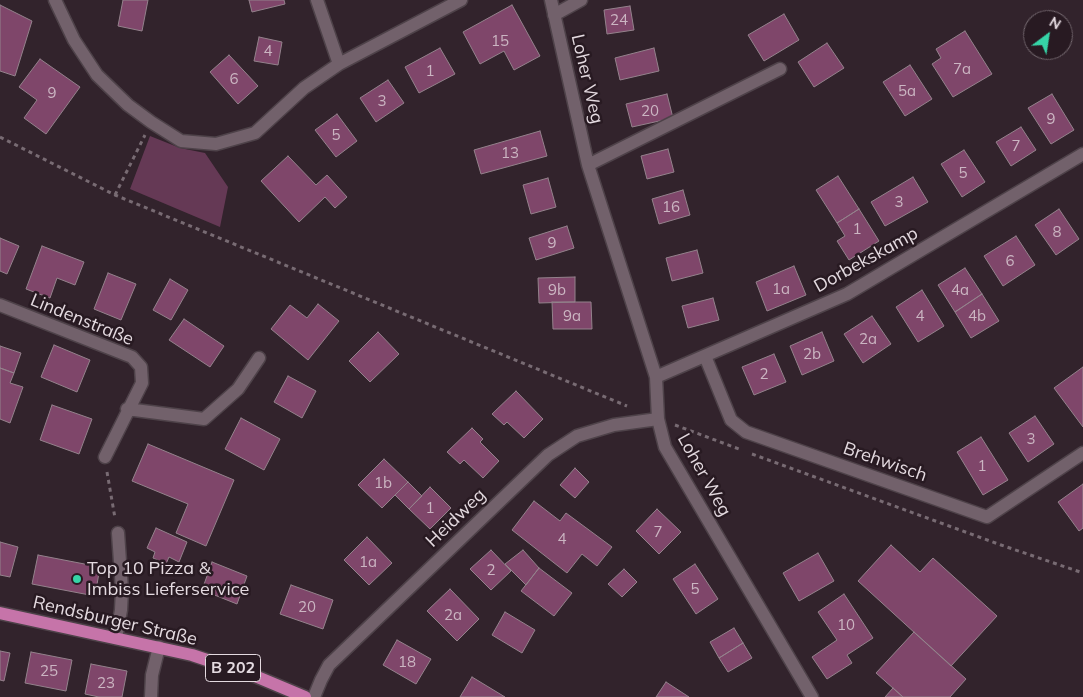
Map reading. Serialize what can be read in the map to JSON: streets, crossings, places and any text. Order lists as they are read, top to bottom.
{
  "streets": {
    "main road": ["Rendsburger Straße", "B 202"],
    "street": [
      "Loher Weg",
      "Dorbekskamp",
      "Lindenstraße",
      "Brehwisch",
      "Heidweg"
    ]
  },
  "crossings": [
    ["Loher Weg", "Dorbekskamp"],
    ["Loher Weg", "Heidweg"],
    ["Dorbekskamp", "Brehwisch"]
  ],
  "places": ["Top 10 Pizza & Imbiss Lieferservice"],
  "house_numbers": [
    "24",
    "15",
    "4",
    "7a",
    "1",
    "6",
    "5a",
    "9",
    "3",
    "20",
    "9",
    "5",
    "7",
    "13",
    "5",
    "3",
    "16",
    "1",
    "8",
    "9",
    "6",
    "1a",
    "9b",
    "4a",
    "9a",
    "4",
    "4b",
    "2a",
    "2b",
    "2",
    "3",
    "1",
    "1b",
    "1",
    "7",
    "4",
    "1a",
    "2",
    "5",
    "20",
    "2a",
    "10",
    "18",
    "25",
    "23"
  ],
  "north": "top right"
}
